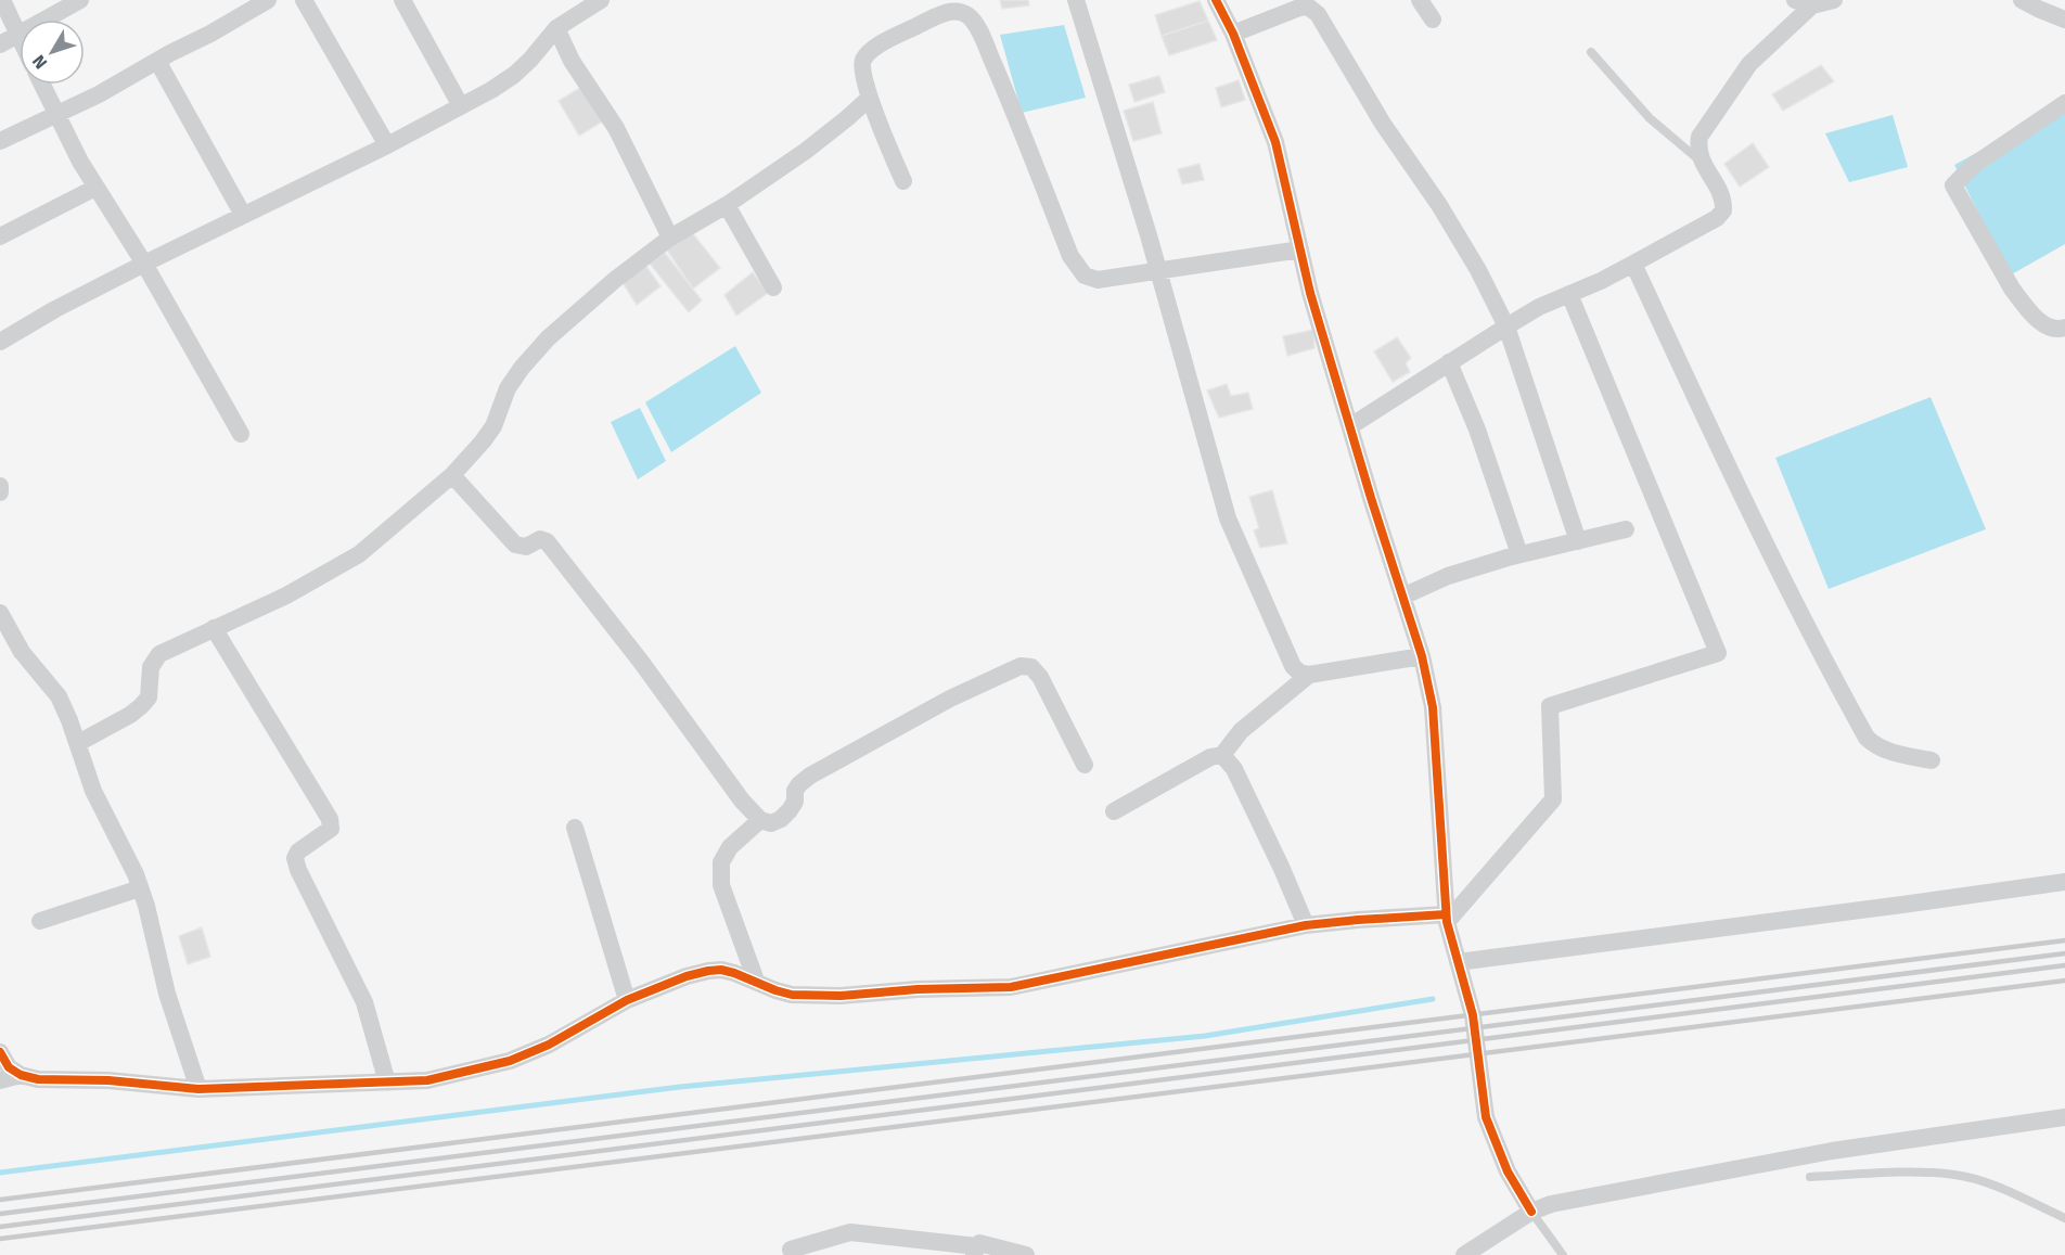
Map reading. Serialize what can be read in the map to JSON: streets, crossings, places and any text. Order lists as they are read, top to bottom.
{
  "north": "bottom left"
}
